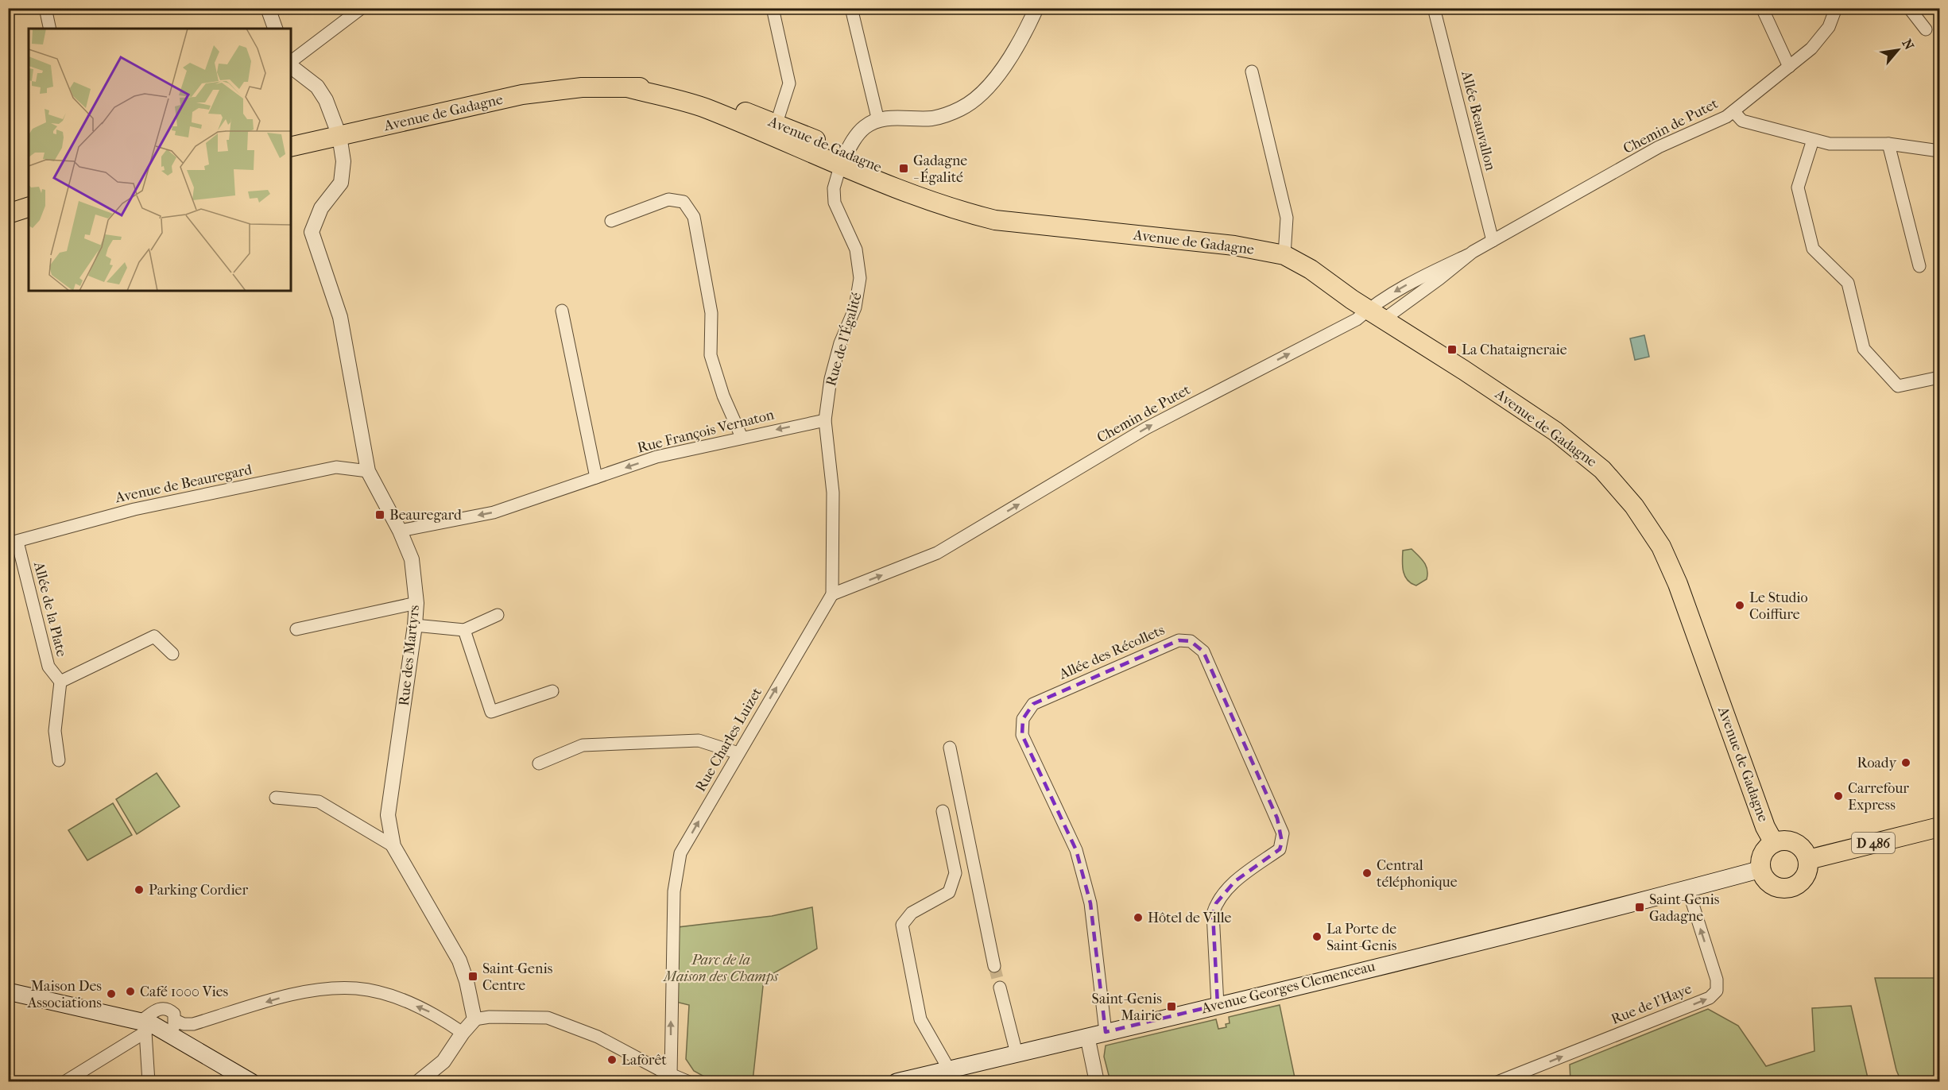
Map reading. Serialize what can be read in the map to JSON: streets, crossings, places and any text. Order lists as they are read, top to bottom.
{
  "streets": {
    "main road": ["Avenue de Gadagne", "D 486", "Avenue Georges Clemenceau"],
    "street": [
      "Allée Beauvallon",
      "Chemin de Putet",
      "Rue de l'Égalité",
      "Rue François Vernaton",
      "Avenue de Beauregard",
      "Allée de la Plate",
      "Allée des Récollets",
      "Rue des Martyrs",
      "Rue Charles Luizet",
      "Rue de l'Haye"
    ]
  },
  "crossings": [
    ["Avenue de Gadagne", "Chemin de Putet"],
    ["Avenue de Gadagne", "Rue de l'Égalité"],
    ["Avenue de Gadagne", "Rue des Martyrs"],
    ["Avenue de Gadagne", "D 486"],
    ["Avenue de Gadagne", "Avenue Georges Clemenceau"],
    ["Allée Beauvallon", "Chemin de Putet"],
    ["Chemin de Putet", "Rue Charles Luizet"],
    ["Rue de l'Égalité", "Rue François Vernaton"],
    ["Rue François Vernaton", "Rue des Martyrs"],
    ["Avenue de Beauregard", "Allée de la Plate"],
    ["Avenue de Beauregard", "Rue des Martyrs"],
    ["Allée des Récollets", "Avenue Georges Clemenceau"],
    ["D 486", "Avenue Georges Clemenceau"],
    ["Avenue Georges Clemenceau", "Rue de l'Haye"]
  ],
  "one_way": ["Rue François Vernaton", "Rue Charles Luizet"],
  "parks": ["Parc de la Maison des Champs"],
  "places": {
    "transit": [
      "Gadagne - Égalité",
      "La Chataigneraie",
      "Beauregard",
      "Saint-Genis Gadagne",
      "Saint-Genis Centre",
      "Saint-Genis Mairie"
    ],
    "other": [
      "Le Studio Coiffure",
      "Roady",
      "Carrefour Express",
      "Central téléphonique",
      "Parking Cordier",
      "Hôtel de Ville",
      "La Porte de Saint-Genis",
      "Café 1000 Vies",
      "Maison Des Associations",
      "Laforêt"
    ]
  },
  "north": "top right"
}
